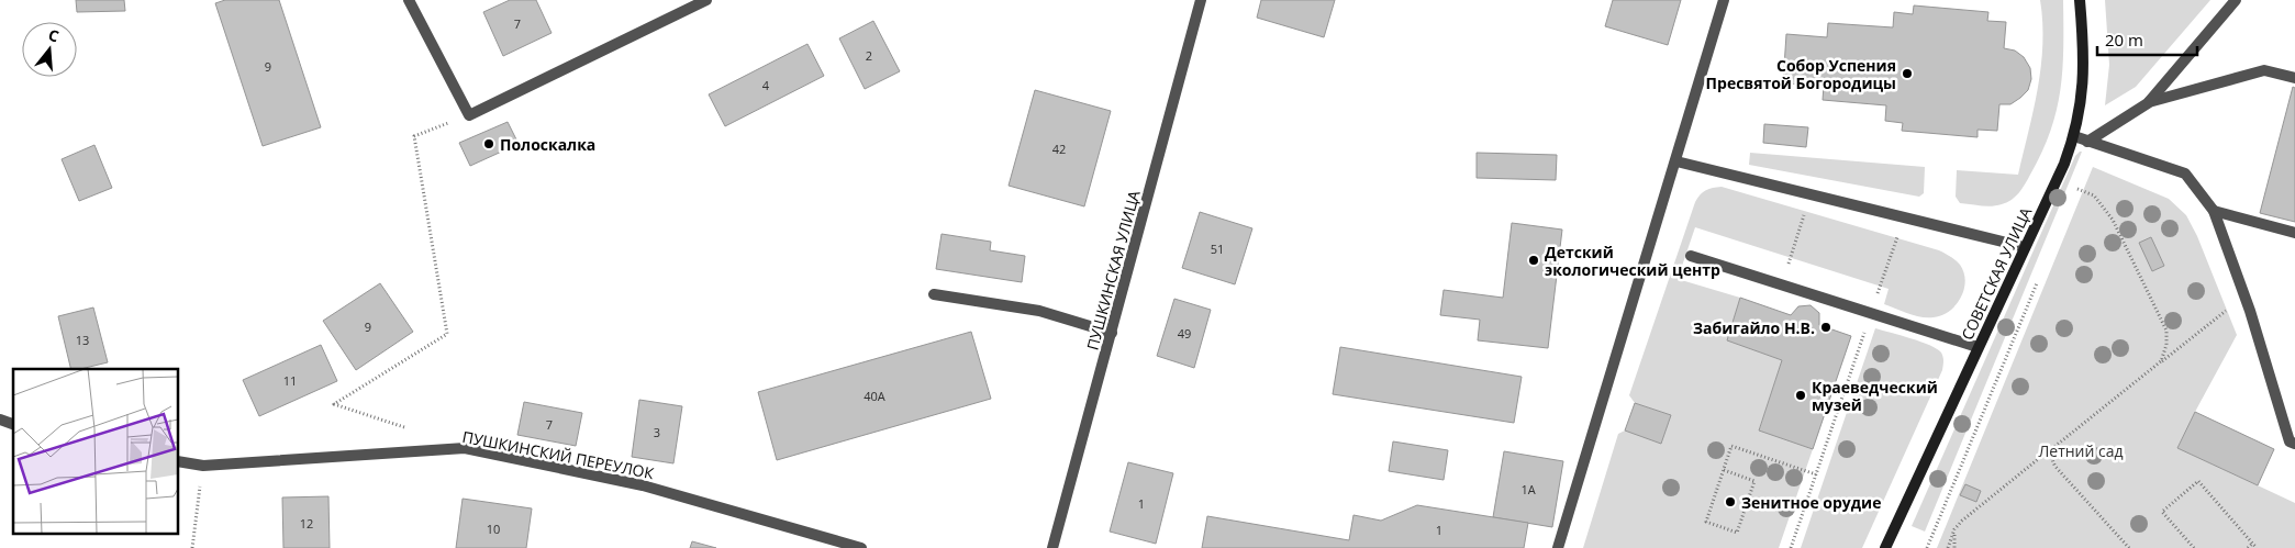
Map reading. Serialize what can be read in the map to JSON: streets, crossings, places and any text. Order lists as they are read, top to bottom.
{
  "streets": {
    "street": ["ПУШКИНСКАЯ УЛИЦА", "СОВЕТСКАЯ УЛИЦА", "ПУШКИНСКИЙ ПЕРЕУЛОК"]
  },
  "parks": ["Летний сад"],
  "places": [
    "Собор Успения Пресвятой Богородицы",
    "Полоскалка",
    "Детский экологический центр",
    "Забигайло Н.В.",
    "Краеведческий музей",
    "Зенитное орудие"
  ],
  "house_numbers": [
    "7",
    "2",
    "9",
    "4",
    "42",
    "51",
    "9",
    "49",
    "13",
    "11",
    "40А",
    "7",
    "3",
    "1А",
    "1",
    "12",
    "10",
    "1"
  ],
  "scale_bar": "20 m",
  "north": "top"
}
